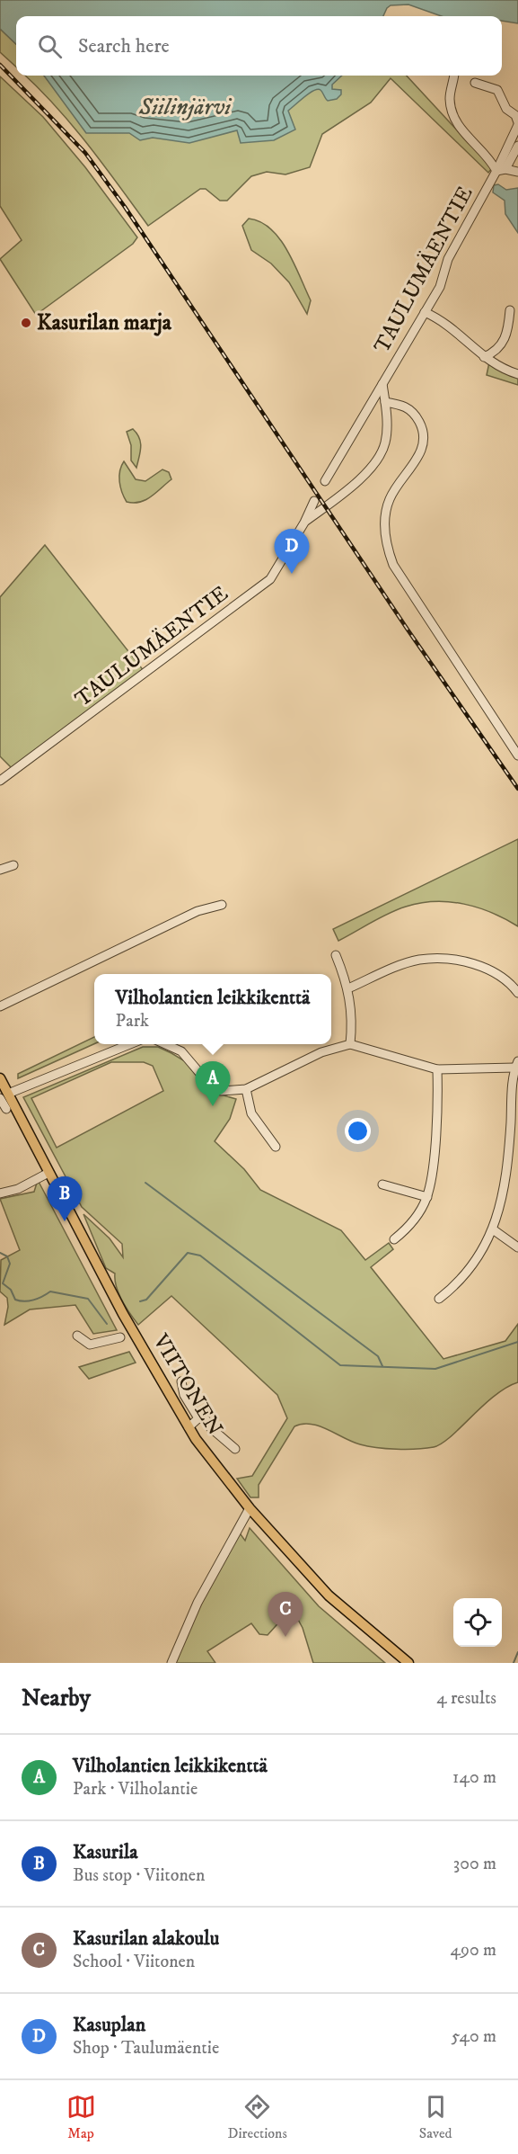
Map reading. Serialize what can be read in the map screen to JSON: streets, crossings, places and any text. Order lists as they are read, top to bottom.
{
  "streets": {
    "main road": ["VIITONEN"],
    "street": ["TAULUMÄENTIE"]
  },
  "water": ["Siilinjärvi"],
  "places": ["Kasurilan marja"],
  "page": {
    "search": "Search here",
    "pins": [
      "D",
      "A",
      "B",
      "C"
    ],
    "popup": ["Vilholantien leikkikenttä", "Park"],
    "heading": ["Nearby", "4 results"],
    "list": [
      {
        "mark": "A",
        "name": "Vilholantien leikkikenttä",
        "note": "Park · Vilholantie",
        "value": "140 m"
      },
      {
        "mark": "B",
        "name": "Kasurila",
        "note": "Bus stop · Viitonen",
        "value": "300 m"
      },
      {
        "mark": "C",
        "name": "Kasurilan alakoulu",
        "note": "School · Viitonen",
        "value": "490 m"
      },
      {
        "mark": "D",
        "name": "Kasuplan",
        "note": "Shop · Taulumäentie",
        "value": "540 m"
      }
    ],
    "nav": ["Map", "Directions", "Saved"]
  }
}
